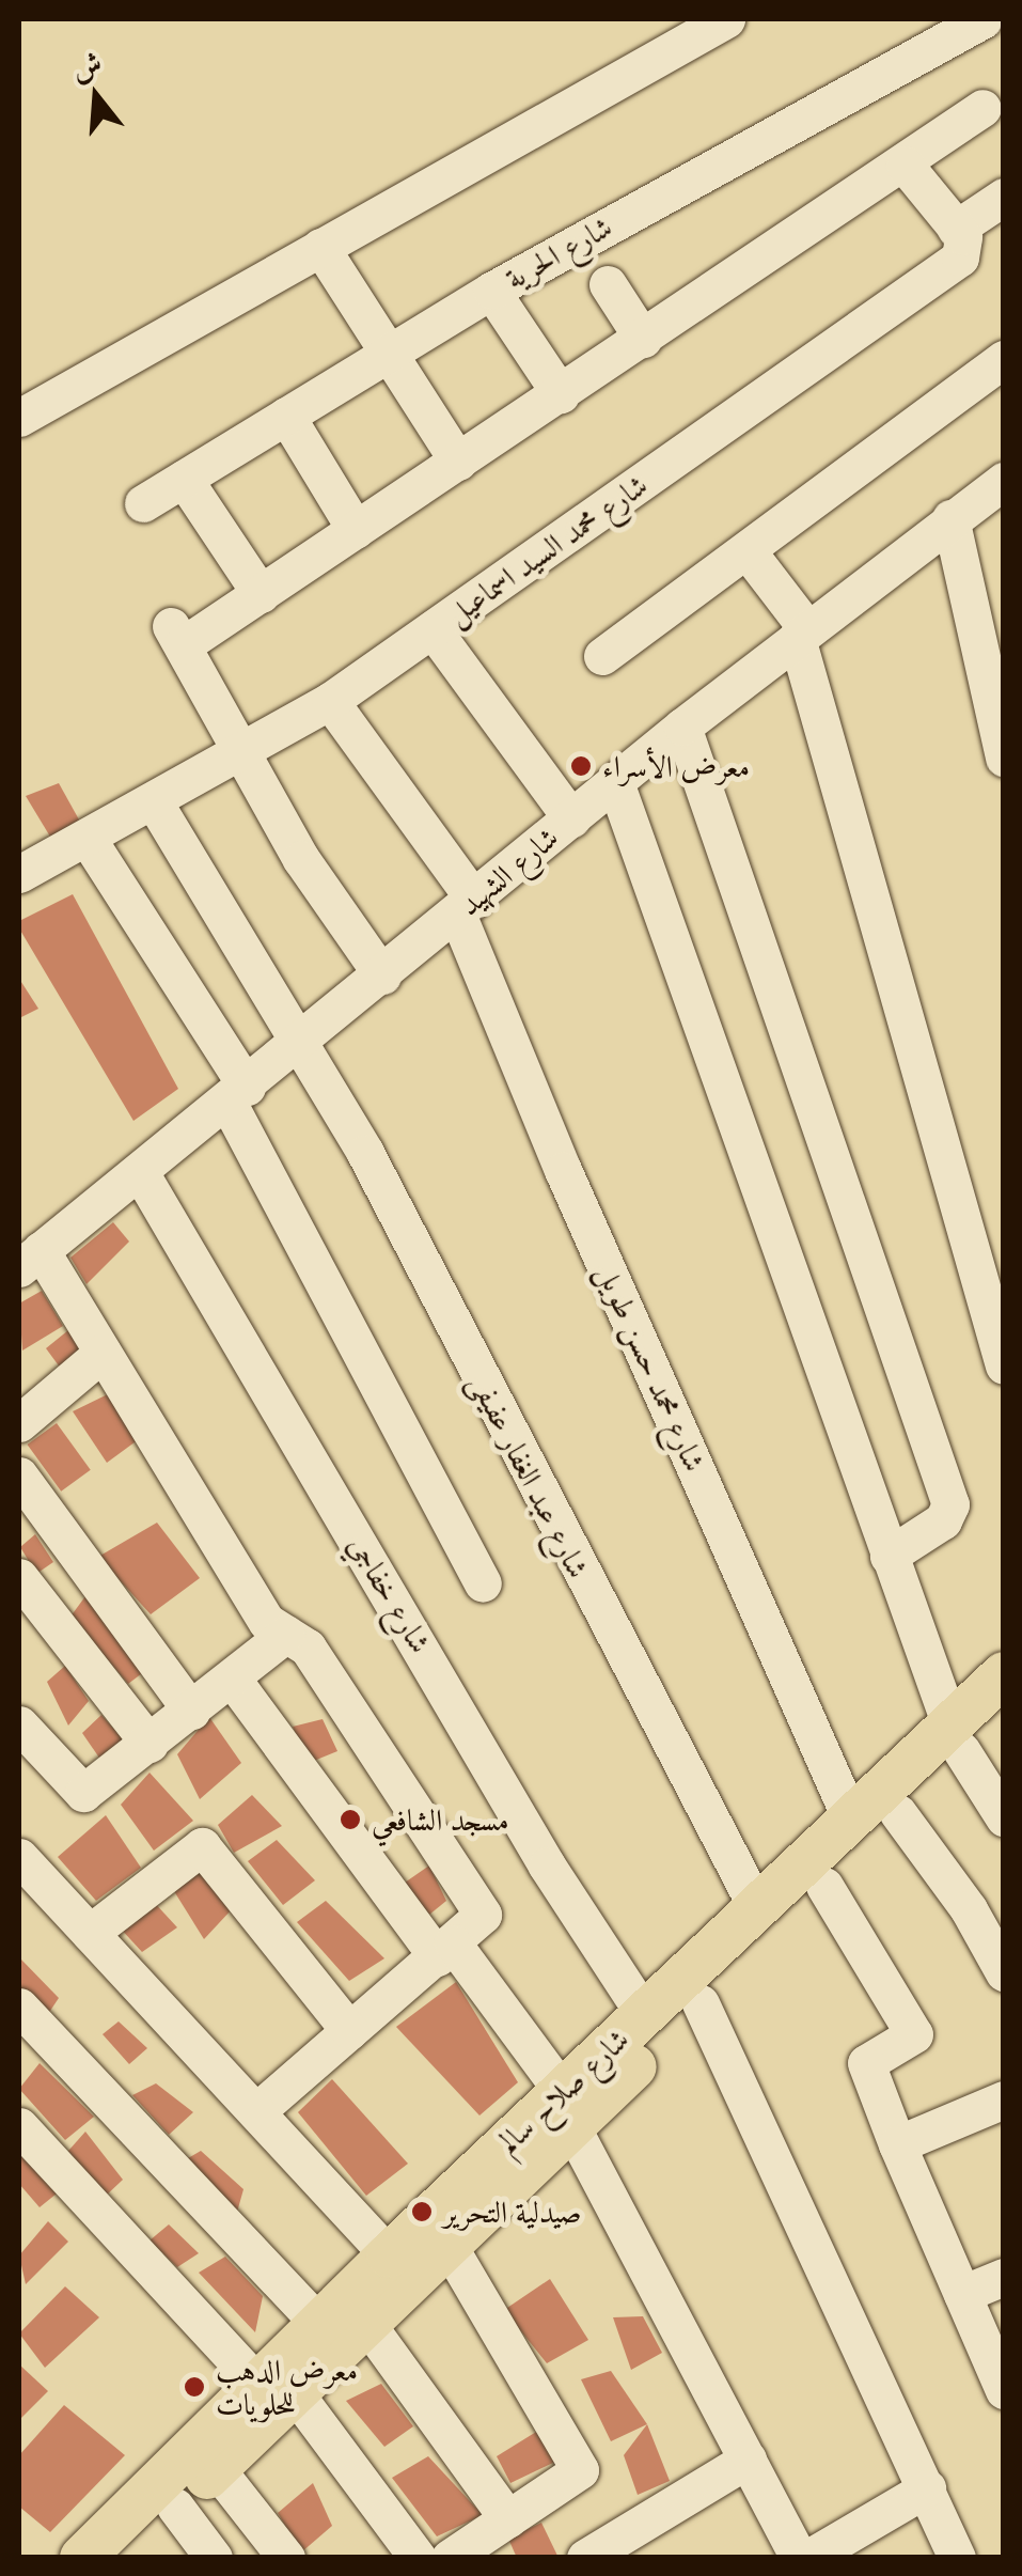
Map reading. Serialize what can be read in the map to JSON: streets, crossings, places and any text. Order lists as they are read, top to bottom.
{
  "streets": {
    "main road": ["شارع صلاح سالم"],
    "street": [
      "شارع الحرية",
      "شارع محمد السيد اسماعيل",
      "شارع الشهيد",
      "شارع محمد حسن طويل",
      "شارع عبد الغفار عفيفى",
      "شارع خفاجي"
    ]
  },
  "crossings": [
    ["شارع محمد السيد اسماعيل", "شارع محمد حسن طويل"],
    ["شارع محمد السيد اسماعيل", "شارع عبد الغفار عفيفى"],
    ["شارع الشهيد", "شارع محمد حسن طويل"],
    ["شارع الشهيد", "شارع عبد الغفار عفيفى"],
    ["شارع الشهيد", "شارع خفاجي"],
    ["شارع محمد حسن طويل", "شارع صلاح سالم"],
    ["شارع عبد الغفار عفيفى", "شارع صلاح سالم"],
    ["شارع خفاجي", "شارع صلاح سالم"]
  ],
  "places": [
    "معرض الأسراء",
    "مسجد الشافعي",
    "صيدلية التحرير",
    "معرض الدهب للحلويات"
  ],
  "north": "top"
}
